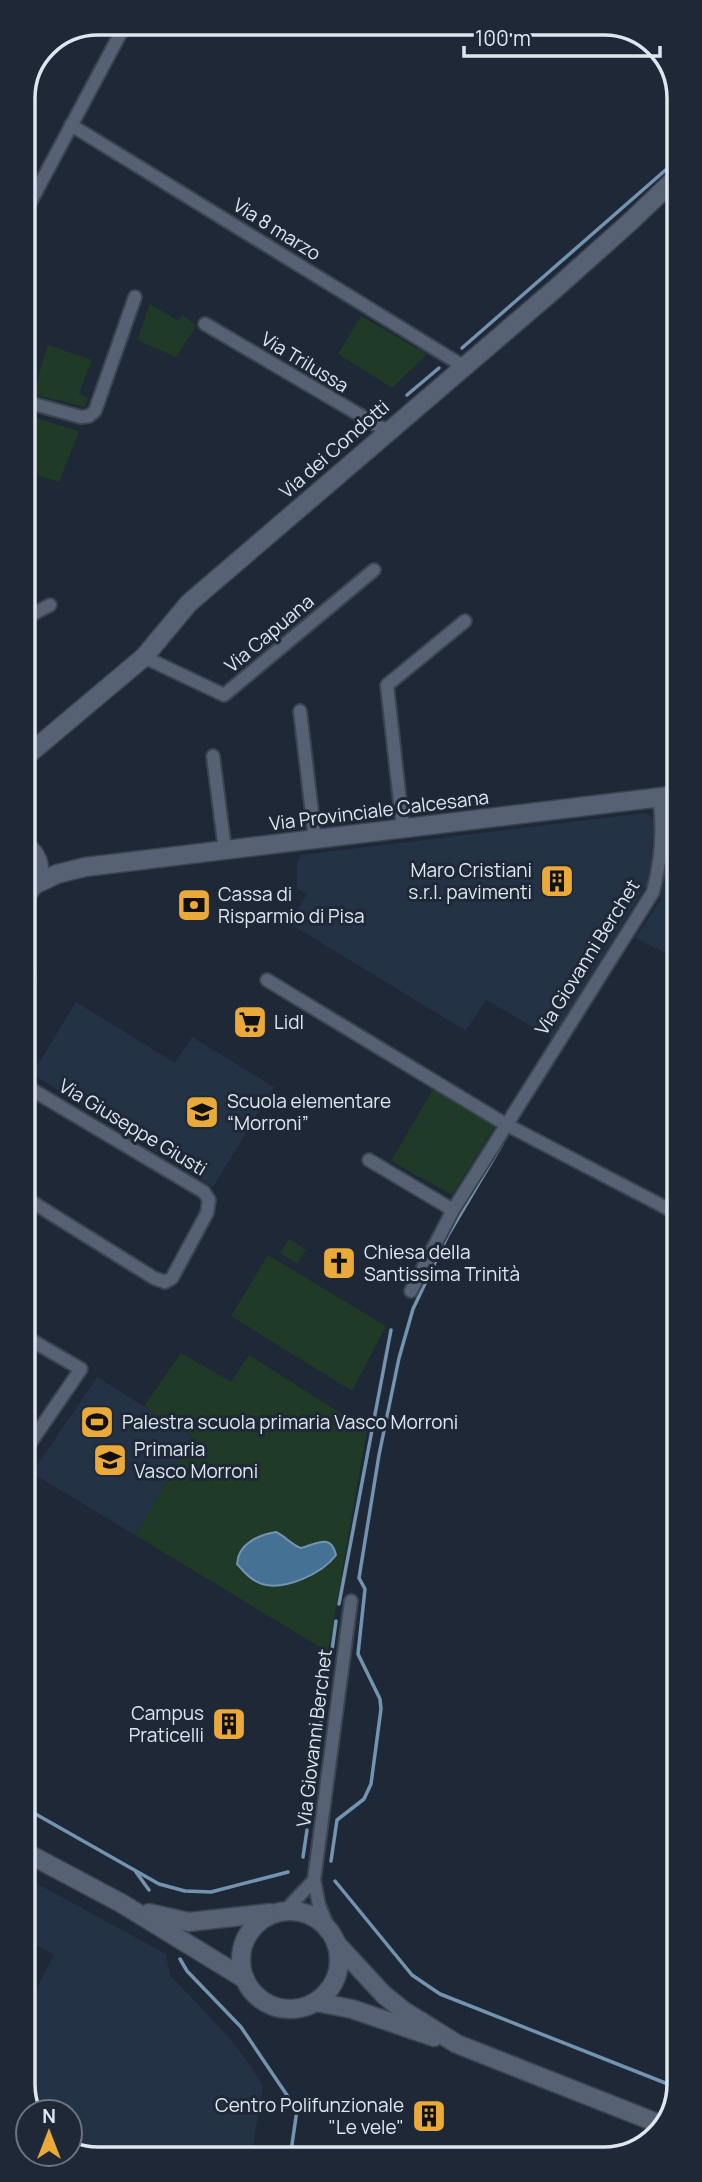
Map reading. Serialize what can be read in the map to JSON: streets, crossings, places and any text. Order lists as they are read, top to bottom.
{
  "streets": {
    "main road": ["Via dei Condotti", "Via Provinciale Calcesana"],
    "street": [
      "Via 8 marzo",
      "Via Trilussa",
      "Via Capuana",
      "Via Giovanni Berchet",
      "Via Giuseppe Giusti"
    ]
  },
  "crossings": [
    ["Via 8 marzo", "Via dei Condotti"],
    ["Via Trilussa", "Via dei Condotti"],
    ["Via dei Condotti", "Via Capuana"]
  ],
  "places": {
    "building": ["Maro Cristiani s.r.l. pavimenti", "Campus Praticelli", "Centro Polifunzionale \"Le vele\""],
    "bank": ["Cassa di Risparmio di Pisa"],
    "supermarket": ["Lidl"],
    "school or university": ["Scuola elementare “Morroni”", "Primaria Vasco Morroni"],
    "church": ["Chiesa della Santissima Trinità"],
    "sports": ["Palestra scuola primaria Vasco Morroni"]
  },
  "scale_bar": "100 m",
  "north": "top"
}
